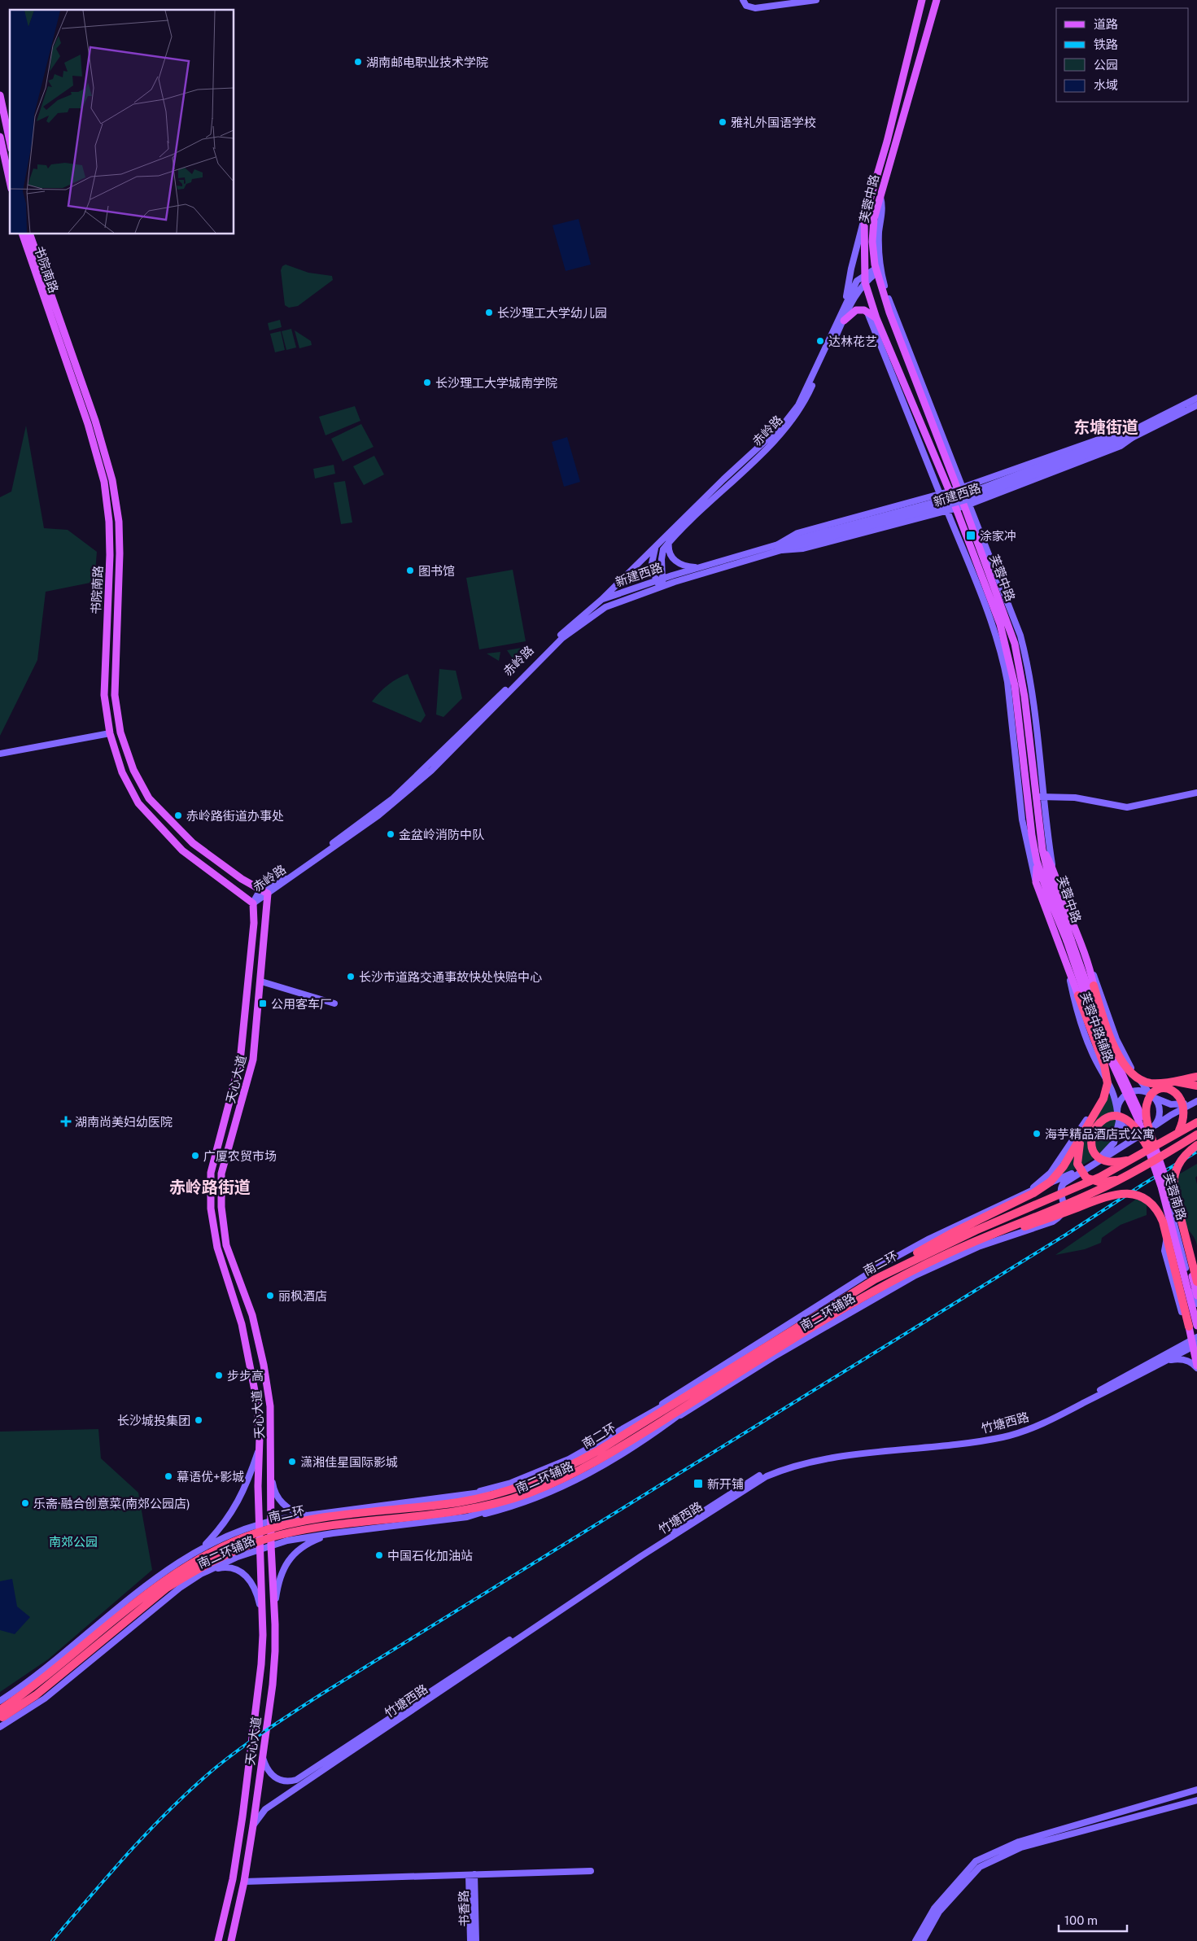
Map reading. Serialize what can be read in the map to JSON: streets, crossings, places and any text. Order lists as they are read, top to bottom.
{
  "streets": {
    "highway": ["南二环"],
    "main road": [
      "芙蓉中路",
      "书院南路",
      "赤岭路",
      "新建西路",
      "芙蓉中路辅路",
      "天心大道",
      "芙蓉南路",
      "南二环辅路",
      "竹塘西路",
      "书香路"
    ]
  },
  "crossings": [
    ["芙蓉中路", "赤岭路"],
    ["芙蓉中路", "新建西路"],
    ["芙蓉中路", "芙蓉南路"],
    ["书院南路", "赤岭路"],
    ["书院南路", "天心大道"],
    ["赤岭路", "新建西路"],
    ["赤岭路", "天心大道"],
    ["芙蓉中路辅路", "南二环辅路"],
    ["天心大道", "南二环辅路"],
    ["天心大道", "竹塘西路"],
    ["芙蓉南路", "竹塘西路"]
  ],
  "districts": ["东塘街道", "赤岭路街道"],
  "parks": ["南郊公园"],
  "places": {
    "other": [
      "湖南邮电职业技术学院",
      "雅礼外国语学校",
      "长沙理工大学幼儿园",
      "达林花艺",
      "长沙理工大学城南学院",
      "图书馆",
      "赤岭路街道办事处",
      "金盆岭消防中队",
      "长沙市道路交通事故快处快赔中心",
      "海芋精品酒店式公寓",
      "广厦农贸市场",
      "丽枫酒店",
      "步步高",
      "长沙城投集团",
      "潇湘佳星国际影城",
      "幕语优+影城",
      "乐斋·融合创意菜(南郊公园店)",
      "中国石化加油站"
    ],
    "transit": ["涂家冲", "公用客车厂", "新开铺"],
    "health": ["湖南尚美妇幼医院"]
  },
  "legend": [
    "道路",
    "铁路",
    "公园",
    "水域"
  ],
  "scale_bar": "100 m"
}
